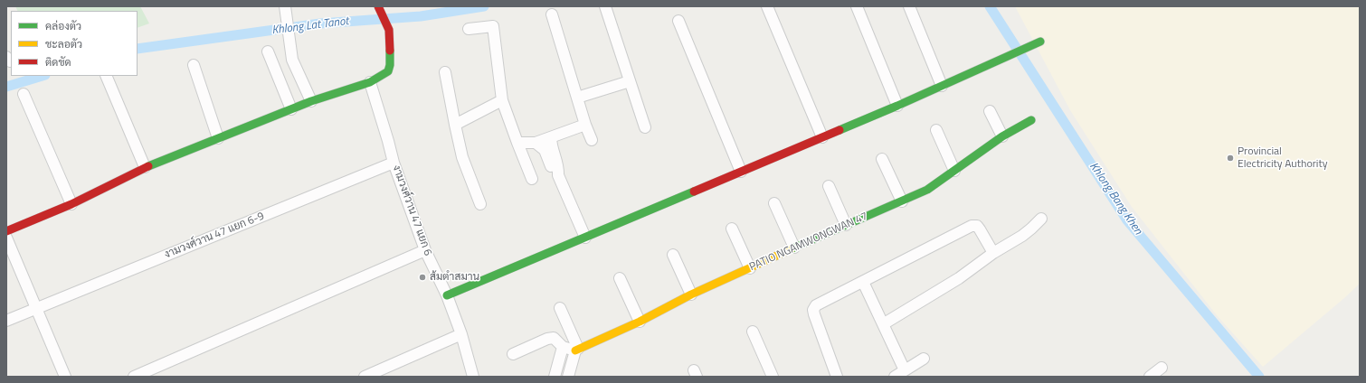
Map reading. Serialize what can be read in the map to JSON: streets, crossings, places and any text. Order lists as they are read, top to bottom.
{
  "streets": {
    "street": ["งามวงศ์วาน 47 แยก 6", "งามวงศ์วาน 47 แยก 6-9", "PATIO NGAMWONGWAN 47"]
  },
  "crossings": [
    ["งามวงศ์วาน 47 แยก 6", "งามวงศ์วาน 47 แยก 6-9"]
  ],
  "water": ["Khlong Lat Tanot", "Khlong Bang Khen"],
  "places": ["Provincial Electricity Authority", "ส้มตำสมาน"],
  "legend": ["คล่องตัว", "ชะลอตัว", "ติดขัด"]
}
